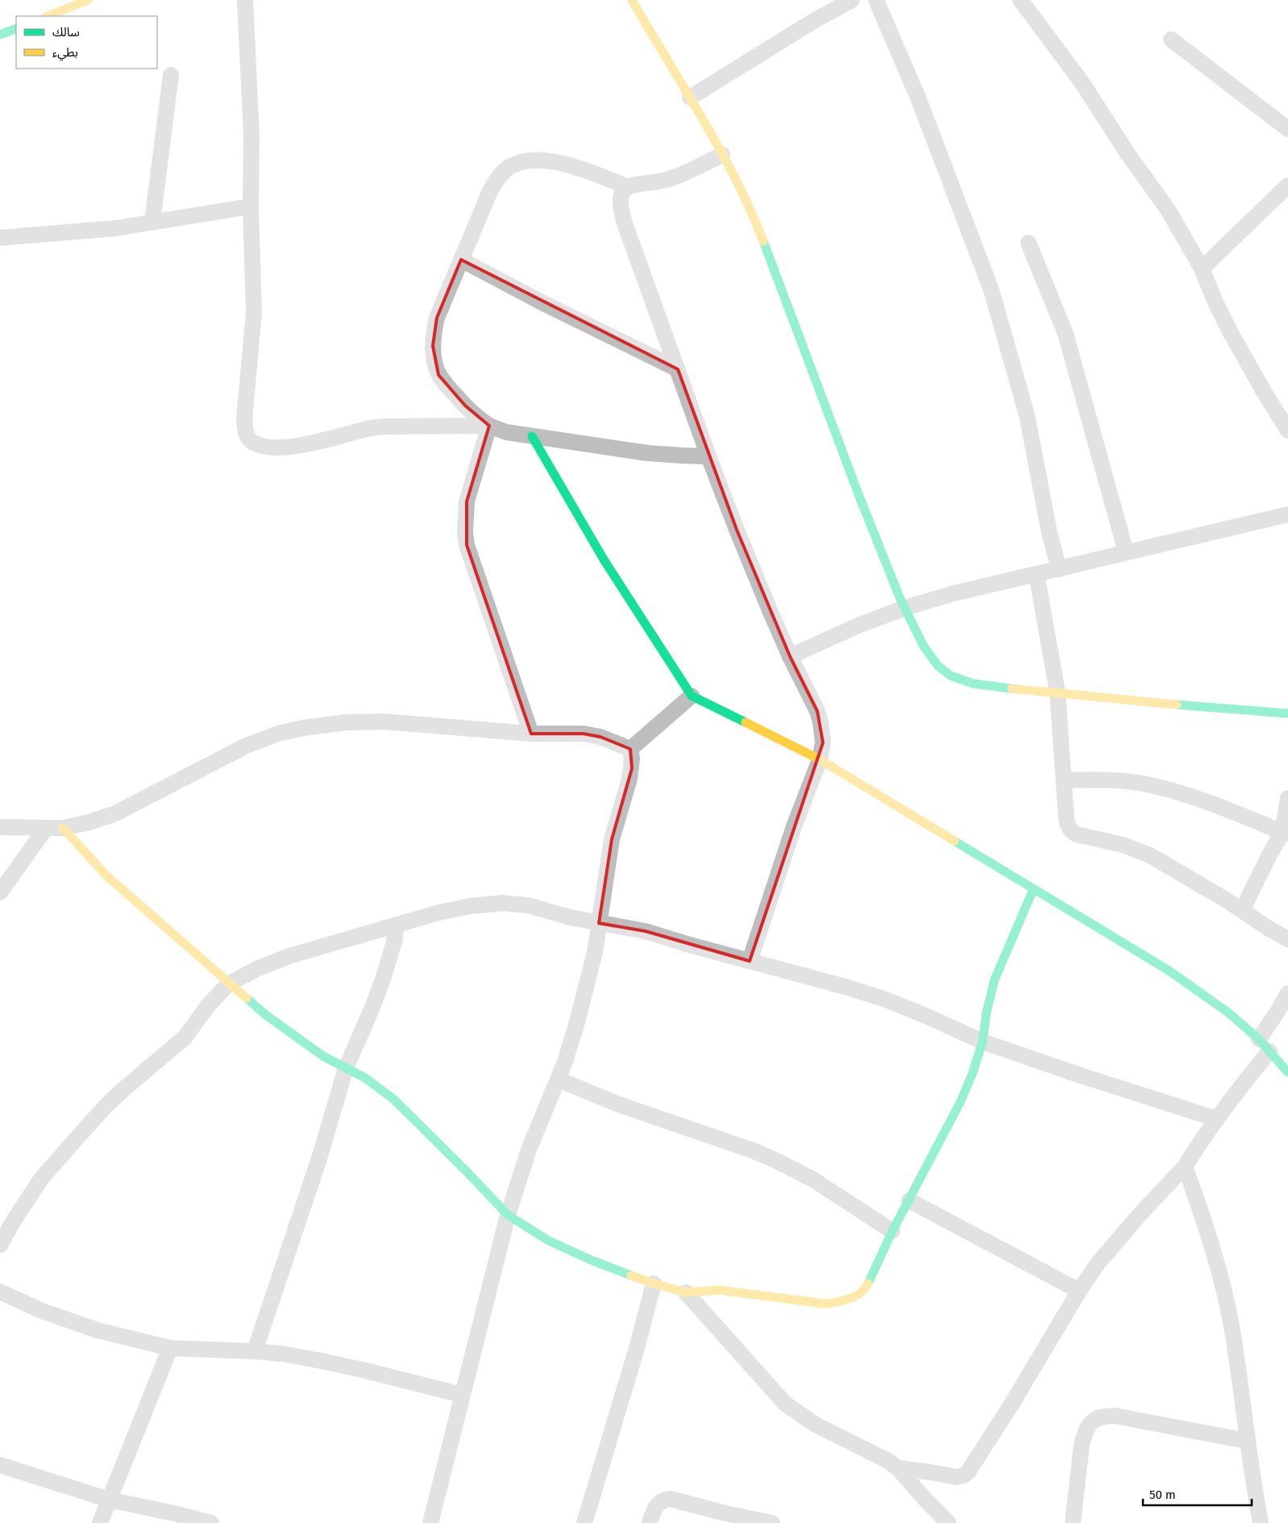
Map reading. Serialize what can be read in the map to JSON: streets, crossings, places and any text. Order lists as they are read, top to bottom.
{
  "legend": ["سالك", "بطيء"],
  "scale_bar": "50 m"
}
